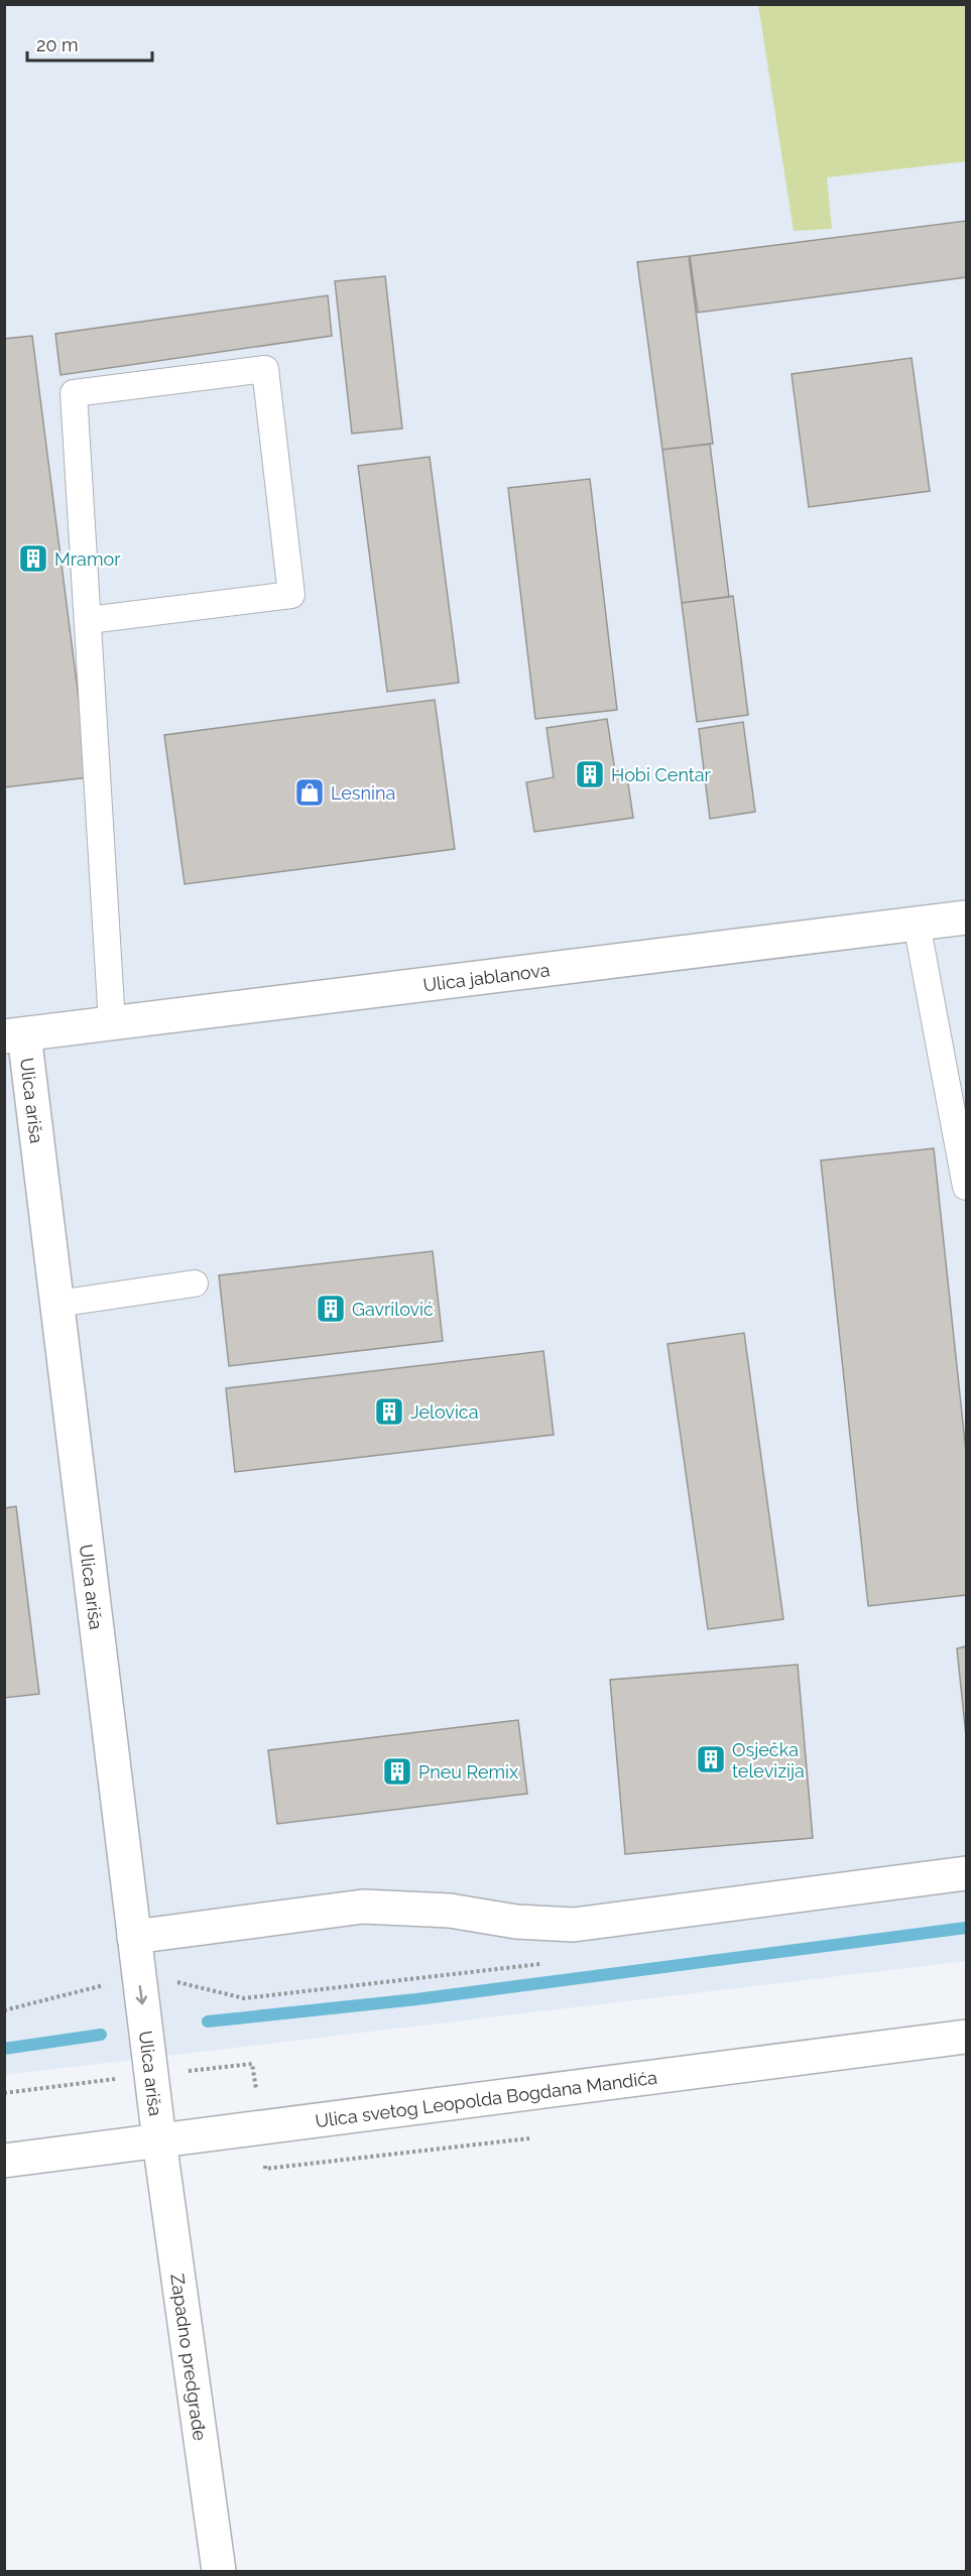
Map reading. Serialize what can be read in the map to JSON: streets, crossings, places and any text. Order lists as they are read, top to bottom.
{
  "streets": {
    "street": [
      "Ulica jablanova",
      "Ulica ariša",
      "Ulica svetog Leopolda Bogdana Mandića",
      "Zapadno predgrađe"
    ]
  },
  "crossings": [
    ["Ulica jablanova", "Ulica ariša"],
    ["Ulica ariša", "Ulica svetog Leopolda Bogdana Mandića"],
    ["Ulica ariša", "Zapadno predgrađe"],
    ["Ulica svetog Leopolda Bogdana Mandića", "Zapadno predgrađe"]
  ],
  "places": {
    "building": [
      "Mramor",
      "Hobi Centar",
      "Gavrilović",
      "Jelovica",
      "Osječka televizija",
      "Pneu Remix"
    ],
    "shop": ["Lesnina"]
  },
  "scale_bar": "20 m"
}
